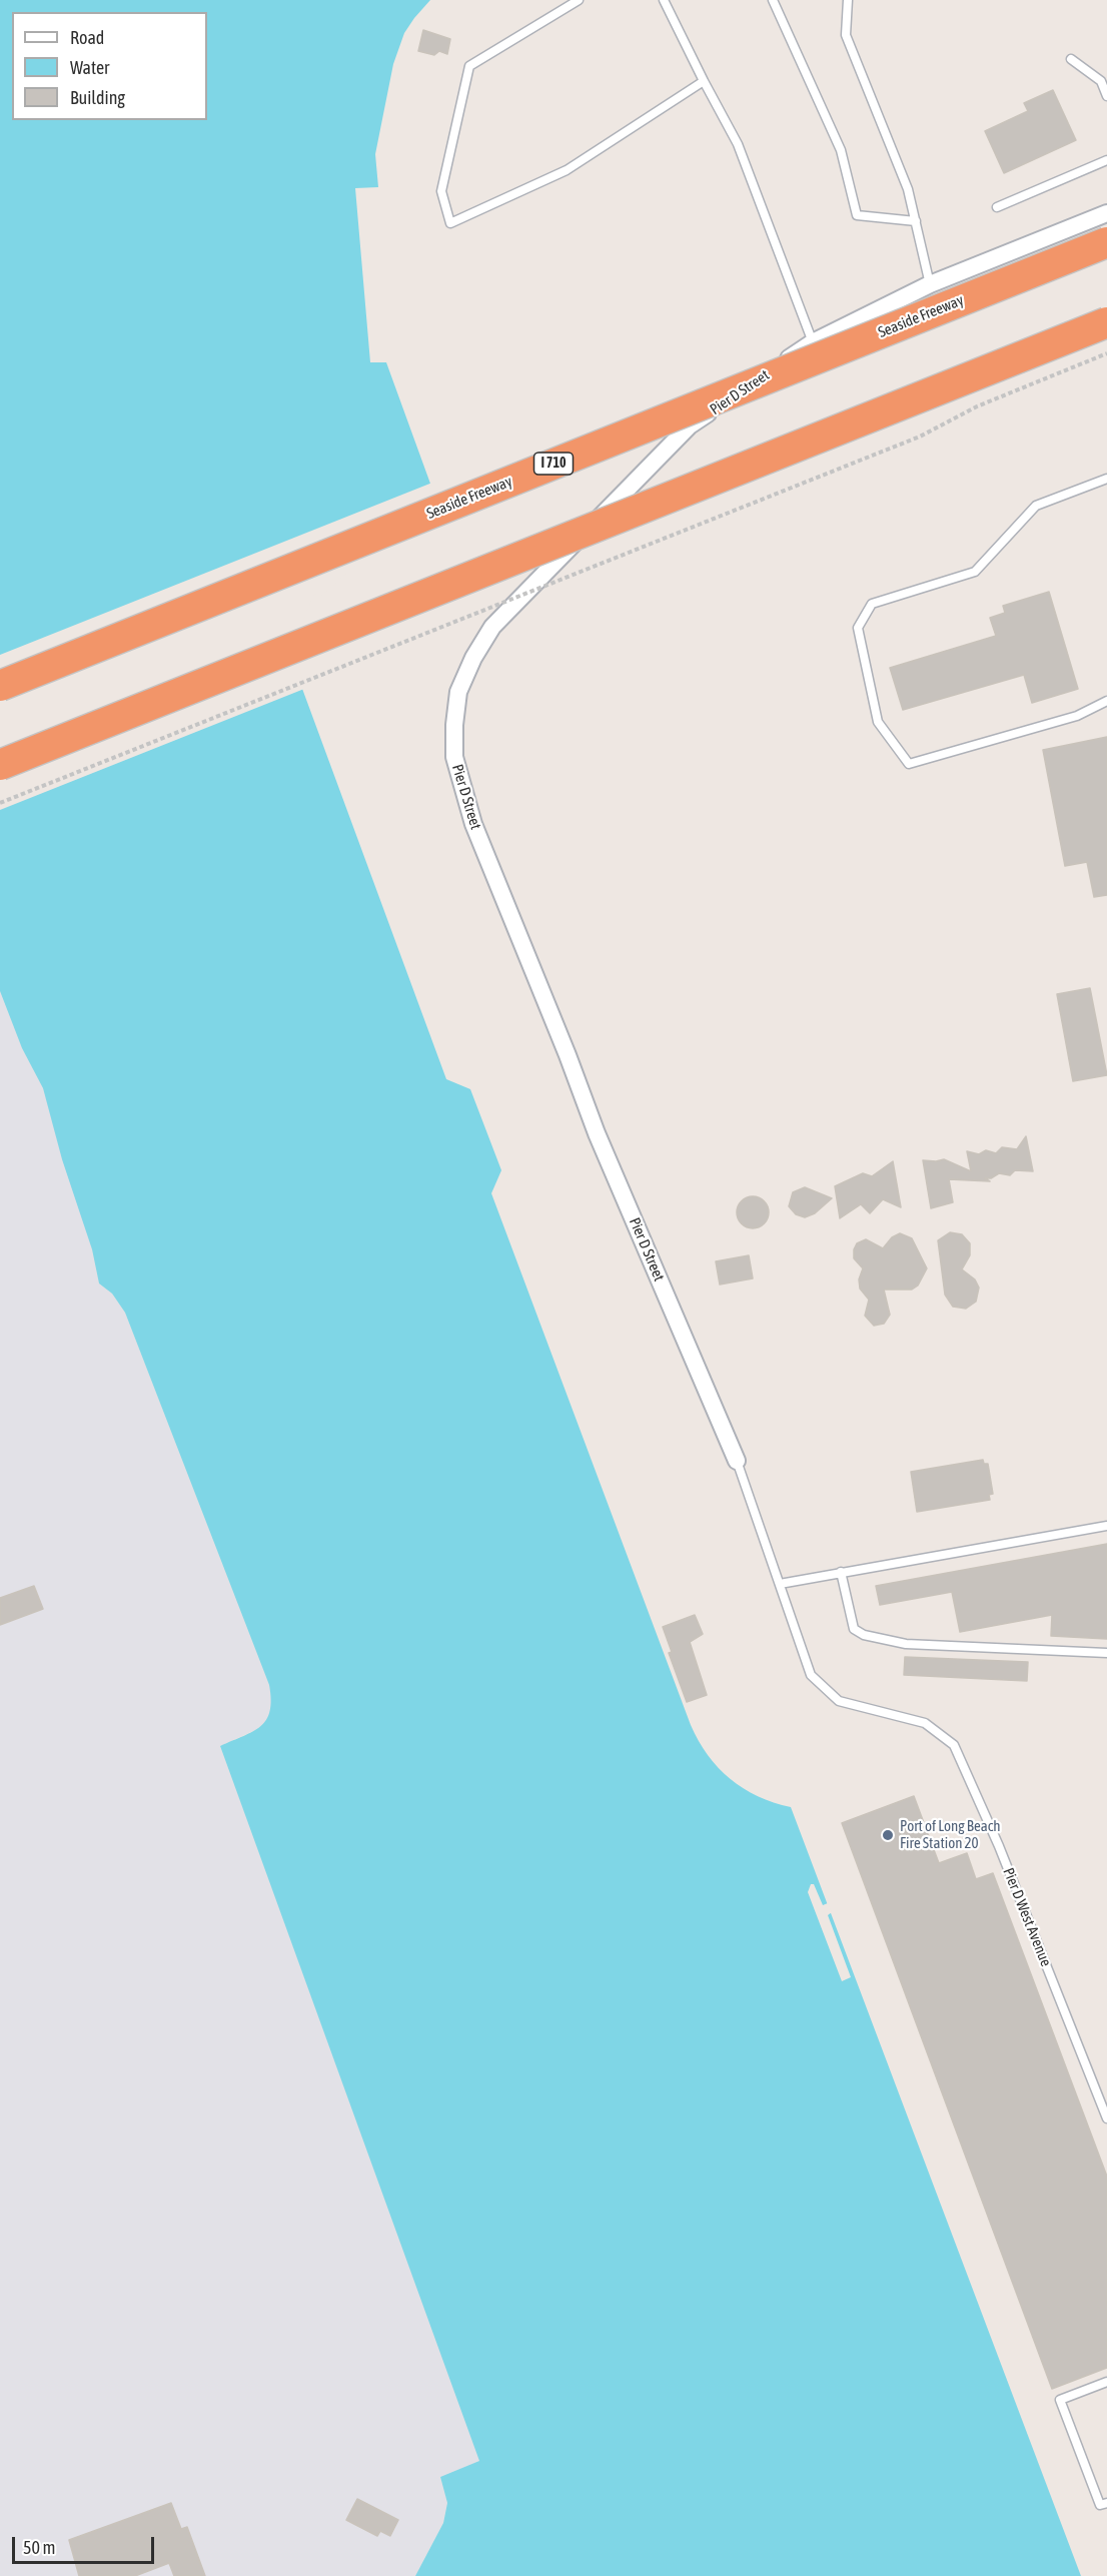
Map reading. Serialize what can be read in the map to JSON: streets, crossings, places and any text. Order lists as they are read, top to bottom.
{
  "streets": {
    "highway": ["Seaside Freeway", "I 710"],
    "street": ["Pier D Street"],
    "lane": ["Pier D West Avenue"]
  },
  "crossings": [
    ["Pier D Street", "Pier D West Avenue"]
  ],
  "places": ["Port of Long Beach Fire Station 20"],
  "legend": ["Road", "Water", "Building"],
  "scale_bar": "50 m"
}
